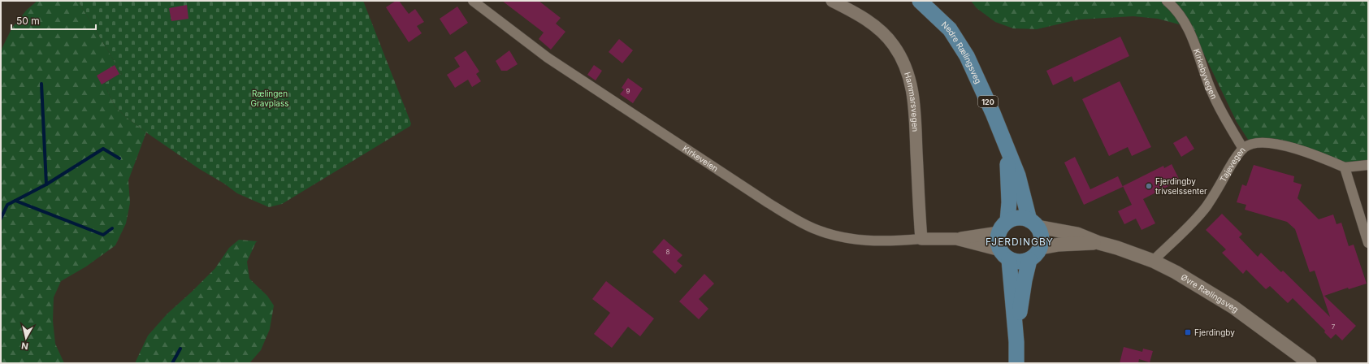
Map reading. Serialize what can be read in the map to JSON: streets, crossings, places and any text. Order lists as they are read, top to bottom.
{
  "streets": {
    "main road": ["Nedre Rælingsveg", "120", "Øvre Rælingsveg"],
    "street": [
      "Kirkebyvegen",
      "Hammarsvegen",
      "Kirkeveien",
      "Tajevegen"
    ]
  },
  "crossings": [
    ["Nedre Rælingsveg", "120"],
    ["Nedre Rælingsveg", "Kirkeveien"],
    ["Nedre Rælingsveg", "Øvre Rælingsveg"],
    ["Kirkebyvegen", "Tajevegen"],
    ["120", "Kirkeveien"],
    ["120", "Øvre Rælingsveg"],
    ["Hammarsvegen", "Kirkeveien"],
    ["Kirkeveien", "Øvre Rælingsveg"],
    ["Tajevegen", "Øvre Rælingsveg"]
  ],
  "districts": ["FJERDINGBY"],
  "parks": ["Rælingen Gravplass"],
  "places": {
    "other": ["Fjerdingby trivselssenter"],
    "transit": ["Fjerdingby"]
  },
  "house_numbers": ["9", "8", "7"],
  "scale_bar": "50 m",
  "north": "bottom"
}
